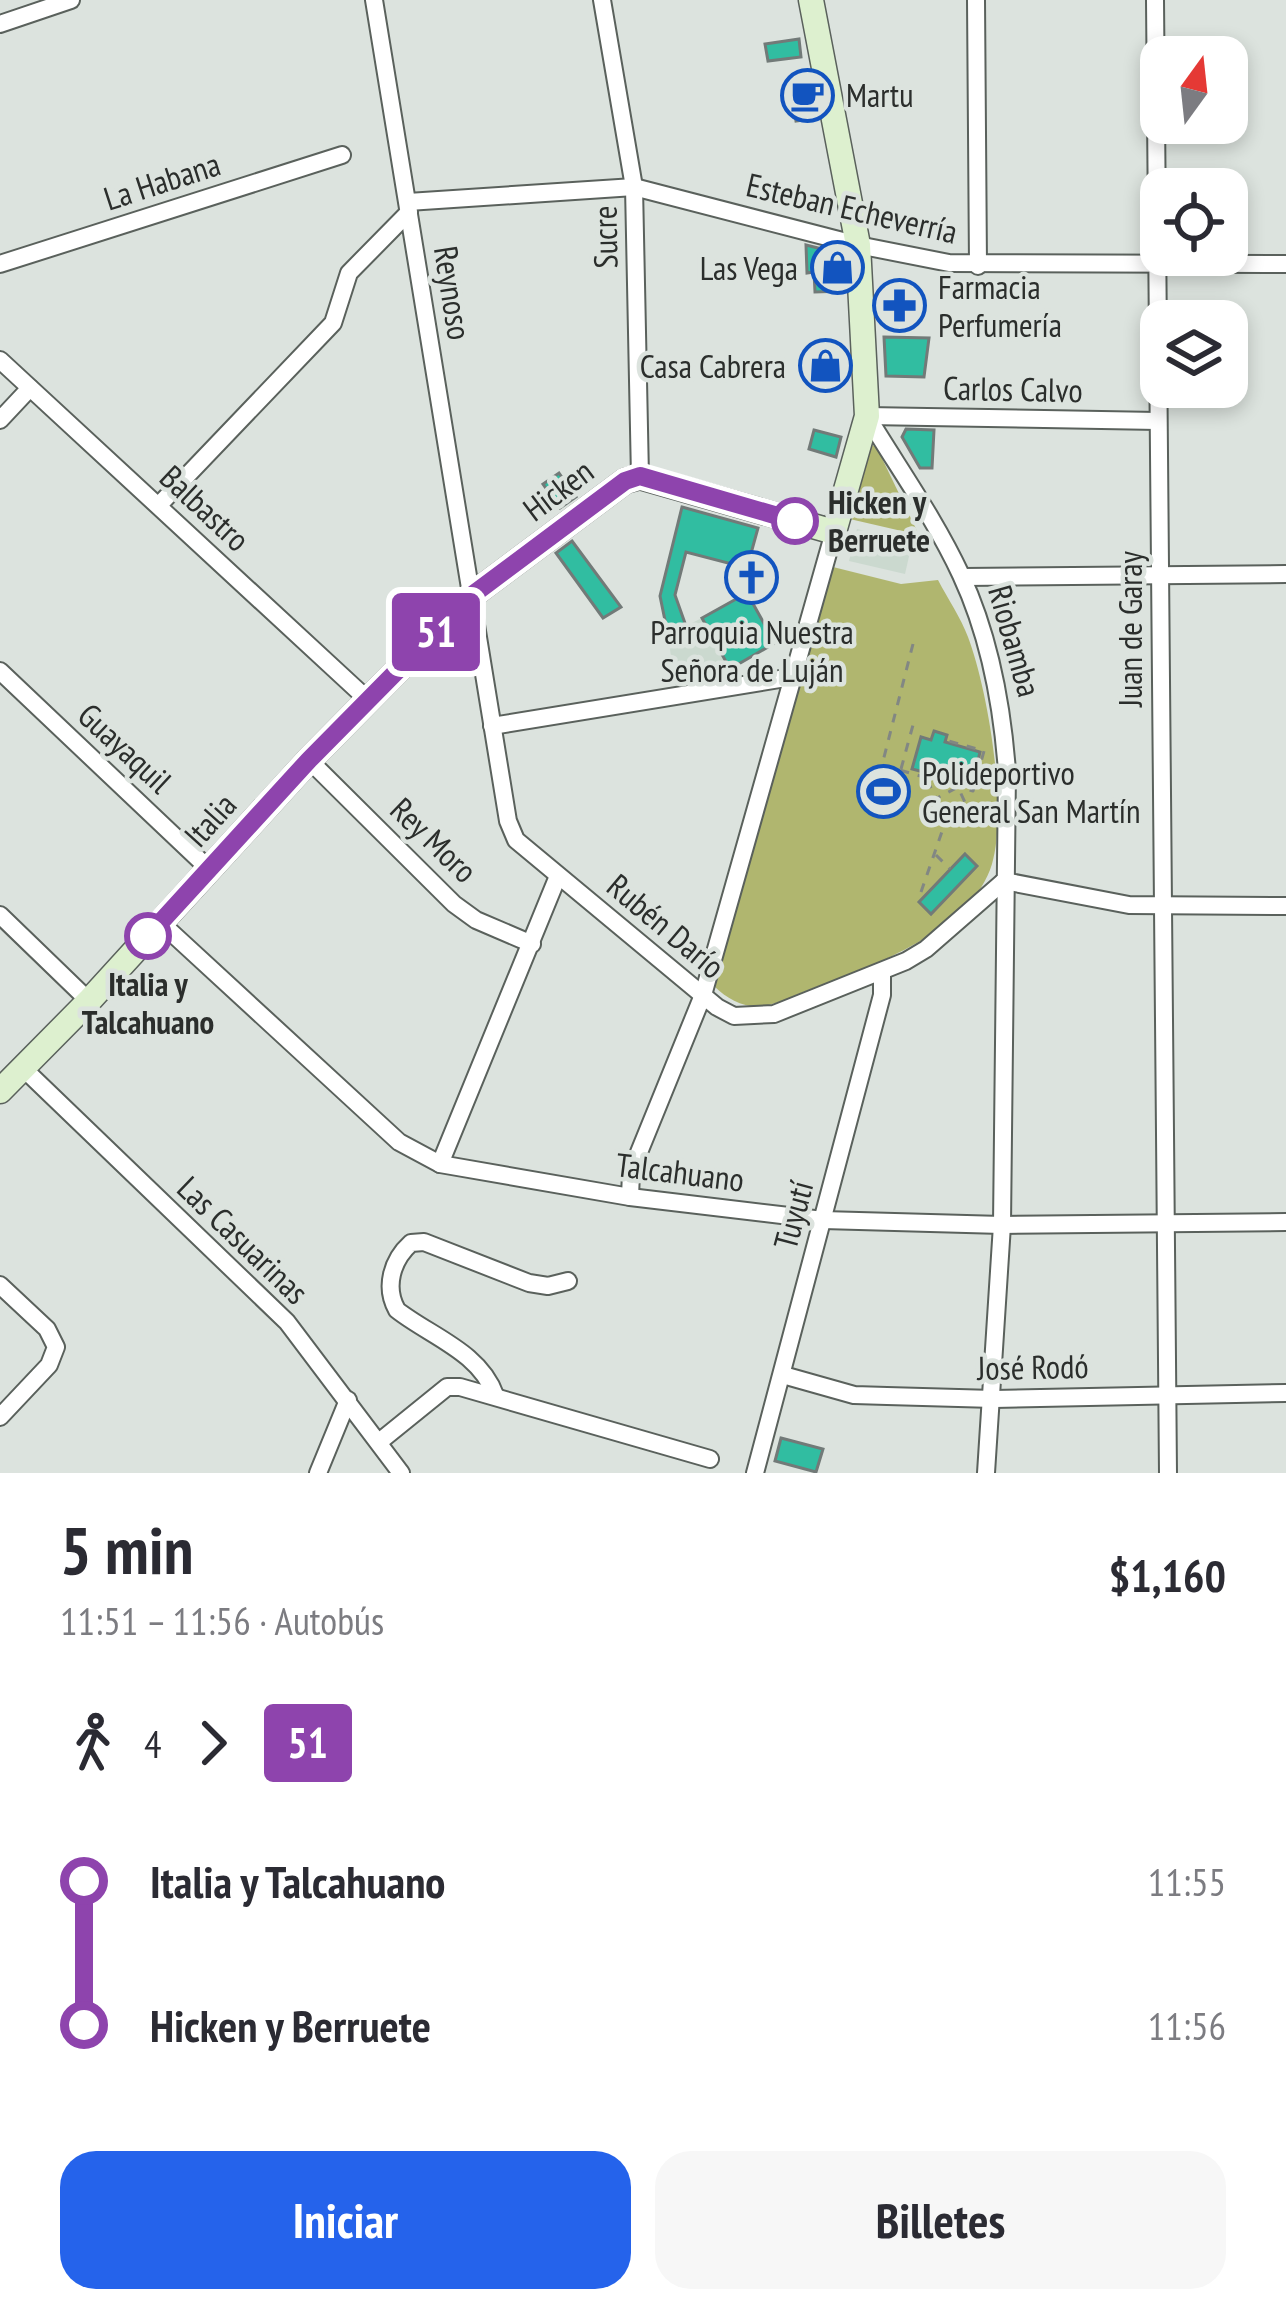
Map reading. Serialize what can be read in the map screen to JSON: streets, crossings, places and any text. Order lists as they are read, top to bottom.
{
  "streets": {
    "street": [
      "La Habana",
      "Esteban Echeverría",
      "Sucre",
      "Reynoso",
      "Carlos Calvo",
      "Hicken",
      "Balbastro",
      "Juan de Garay",
      "Riobamba",
      "Guayaquil",
      "Italia",
      "Rey Moro",
      "Rubén Darío",
      "Talcahuano",
      "Tuyutí",
      "Las Casuarinas",
      "José Rodó"
    ]
  },
  "crossings": [
    ["Esteban Echeverría", "Sucre"],
    ["Esteban Echeverría", "Reynoso"],
    ["Esteban Echeverría", "Riobamba"],
    ["Sucre", "Hicken"],
    ["Reynoso", "Hicken"],
    ["Reynoso", "Italia"],
    ["Reynoso", "Rubén Darío"],
    ["Carlos Calvo", "Juan de Garay"],
    ["Carlos Calvo", "Riobamba"],
    ["Hicken", "Italia"],
    ["Hicken", "Rubén Darío"],
    ["Balbastro", "Italia"],
    ["Juan de Garay", "Talcahuano"],
    ["Juan de Garay", "José Rodó"],
    ["Riobamba", "Rubén Darío"],
    ["Riobamba", "Talcahuano"],
    ["Riobamba", "José Rodó"],
    ["Guayaquil", "Italia"],
    ["Italia", "Rey Moro"],
    ["Italia", "Rubén Darío"],
    ["Italia", "Talcahuano"],
    ["Italia", "Las Casuarinas"],
    ["Rubén Darío", "Tuyutí"],
    ["Talcahuano", "Tuyutí"],
    ["Tuyutí", "José Rodó"]
  ],
  "places": {
    "cafe": ["Martu"],
    "shop": ["Las Vega", "Casa Cabrera"],
    "pharmacy": ["Farmacia Perfumería"],
    "other": ["Hicken y Berruete", "Italia y Talcahuano"],
    "church": ["Parroquia Nuestra Señora de Luján"],
    "sports": ["Polideportivo General San Martín"]
  },
  "lines": ["bus line 51"],
  "north": "top",
  "page": {
    "on_map": "51",
    "heading": ["5 min", "11:51 – 11:56 · Autobús", "$1,160"],
    "legs": ["4", "51"],
    "list": [
      {
        "name": "Italia y Talcahuano",
        "value": "11:55"
      },
      {
        "name": "Hicken y Berruete",
        "value": "11:56"
      }
    ],
    "buttons": ["Iniciar", "Billetes"]
  }
}
